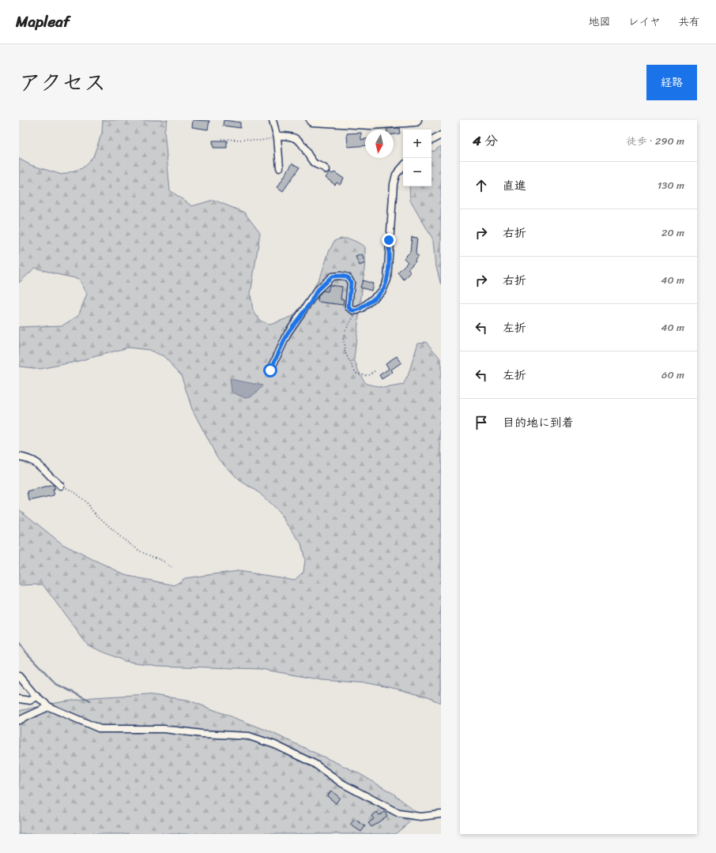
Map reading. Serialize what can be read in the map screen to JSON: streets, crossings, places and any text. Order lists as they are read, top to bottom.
{
  "north": "bottom",
  "page": {
    "header": "Mapleaf",
    "nav": ["地図", "レイヤ", "共有"],
    "title": "アクセス",
    "buttons": "経路",
    "heading": ["4 分", "徒歩 · 290 m"],
    "map_buttons": ["+", "−"],
    "list": [
      ["直進", "130 m"],
      ["右折", "20 m"],
      ["右折", "40 m"],
      ["左折", "40 m"],
      ["左折", "60 m"],
      "目的地に到着"
    ]
  }
}
